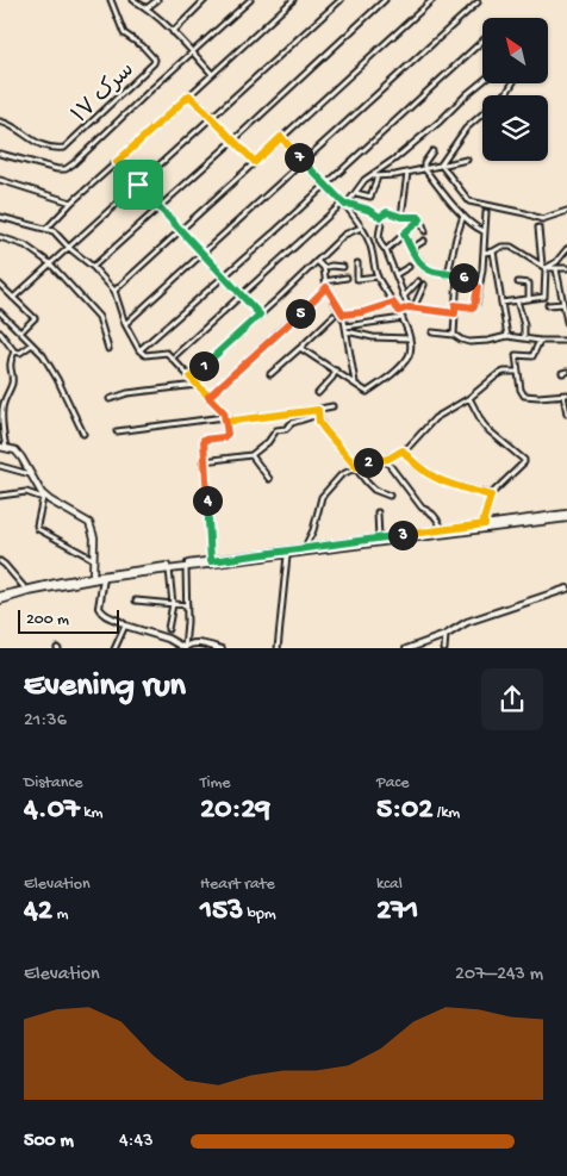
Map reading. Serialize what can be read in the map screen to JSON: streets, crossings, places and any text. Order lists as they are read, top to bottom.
{
  "streets": {
    "street": ["سرک ۱۷"]
  },
  "scale_bar": "200 m",
  "north": "top left",
  "page": {
    "pins": [
      "7",
      "6",
      "5",
      "1",
      "2",
      "4",
      "3"
    ],
    "scale": "200 m",
    "heading": ["Evening run", "21:36"],
    "stats": [
      ["Distance", "4.07 km"],
      ["Time", "20:29"],
      ["Pace", "5:02 /km"],
      ["Elevation", "42 m"],
      ["Heart rate", "153 bpm"],
      ["kcal", "271"]
    ],
    "chart": ["Elevation", "207–243 m"],
    "list": [
      {
        "name": "500 m",
        "note": "4:43"
      }
    ]
  }
}
